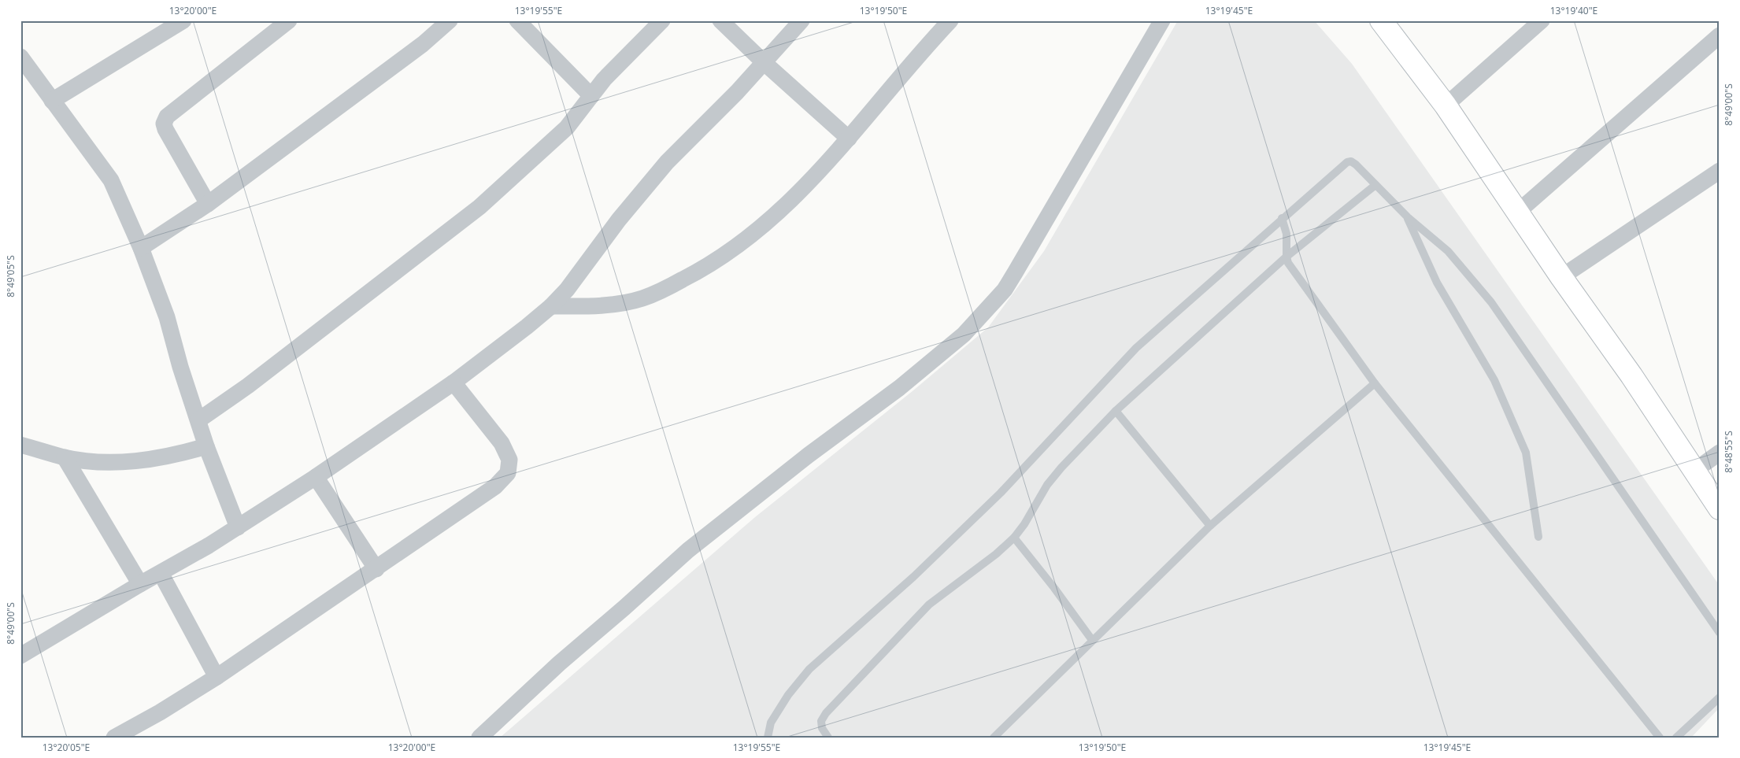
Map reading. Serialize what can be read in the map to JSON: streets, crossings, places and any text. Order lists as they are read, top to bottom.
{
  "coordinates": [
    "13°20'00\"E",
    "13°19'55\"E",
    "13°19'50\"E",
    "13°19'45\"E",
    "13°19'40\"E",
    "8°49'00\"S",
    "8°49'05\"S",
    "8°48'55\"S",
    "13°20'05\"E"
  ]
}
